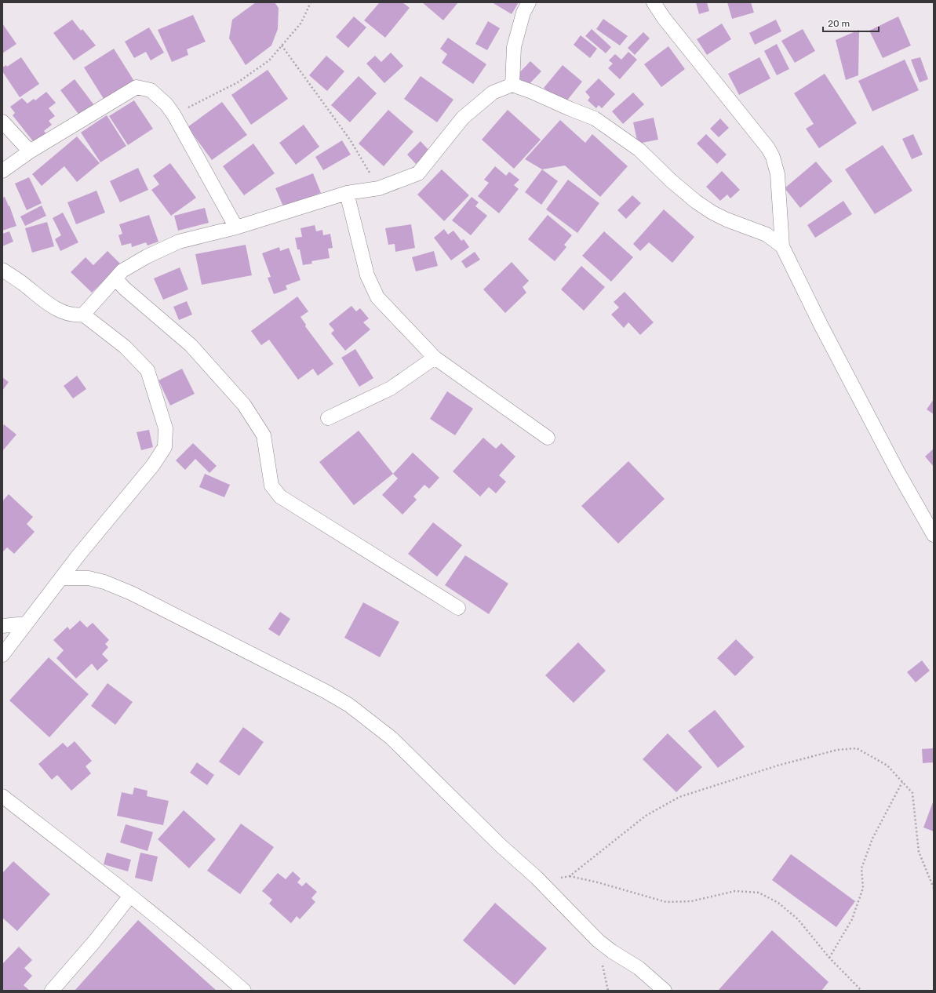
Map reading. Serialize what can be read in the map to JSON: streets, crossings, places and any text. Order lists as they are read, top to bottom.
{
  "scale_bar": "20 m"
}
